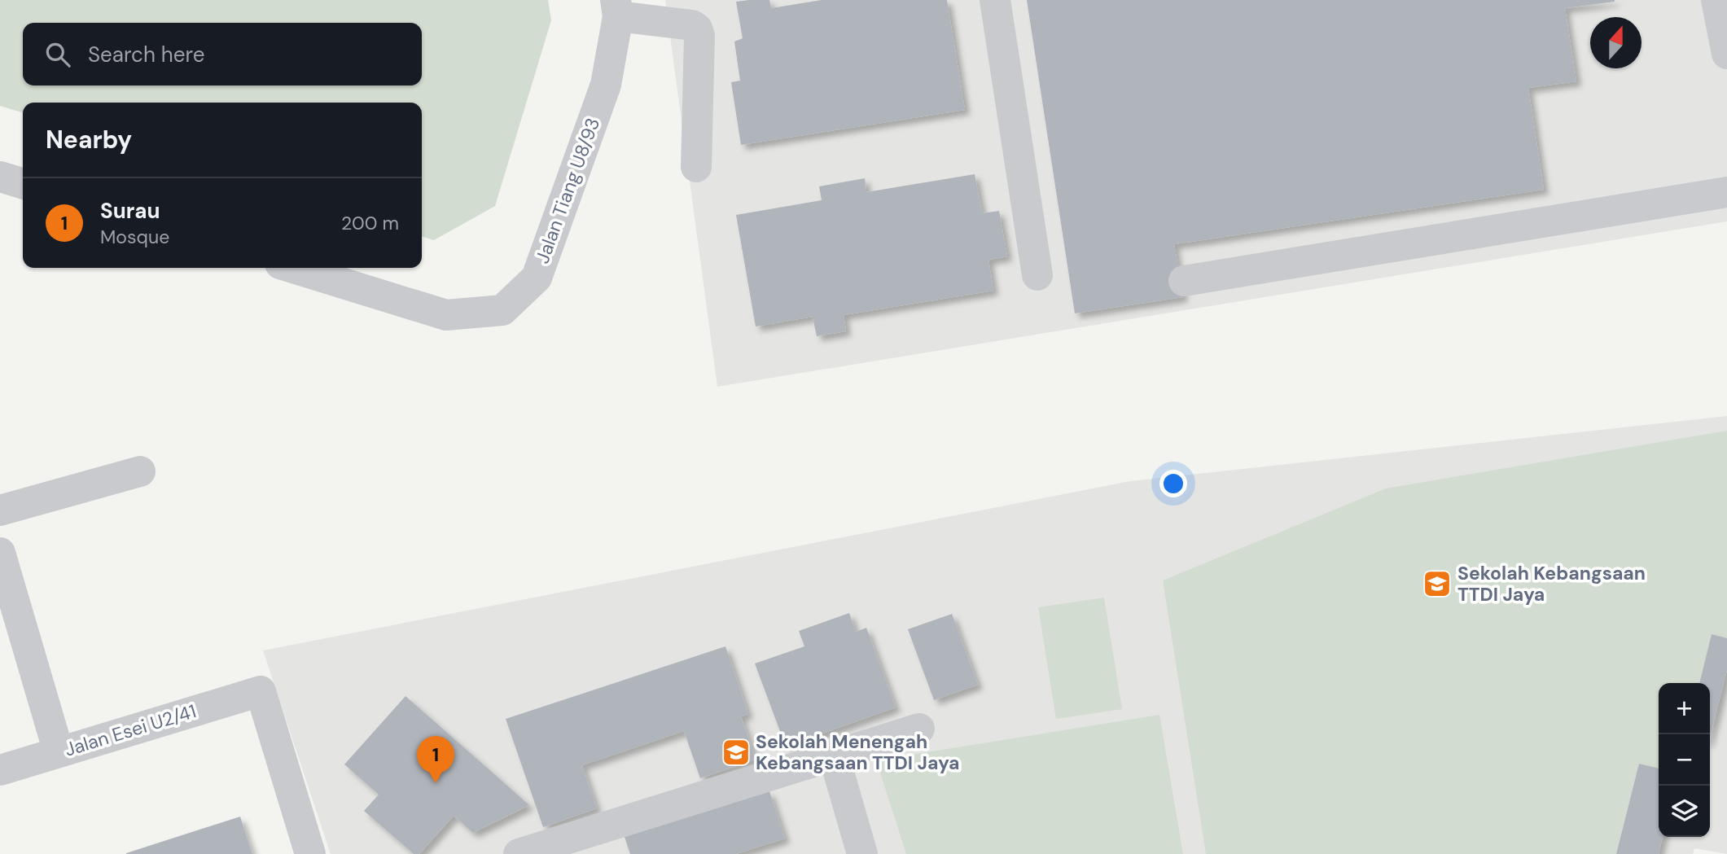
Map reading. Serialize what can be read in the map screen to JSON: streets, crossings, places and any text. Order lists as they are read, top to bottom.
{
  "streets": {
    "street": ["Jalan Tiang U8/93", "Jalan Esei U2/41"]
  },
  "places": {
    "school or university": ["Sekolah Kebangsaan TTDI Jaya", "Sekolah Menengah Kebangsaan TTDI Jaya"]
  },
  "north": "top",
  "page": {
    "search": "Search here",
    "heading": "Nearby",
    "list": [
      {
        "mark": "1",
        "name": "Surau",
        "note": "Mosque",
        "value": "200 m"
      }
    ],
    "map_buttons": ["+", "−"],
    "pins": "1"
  }
}
